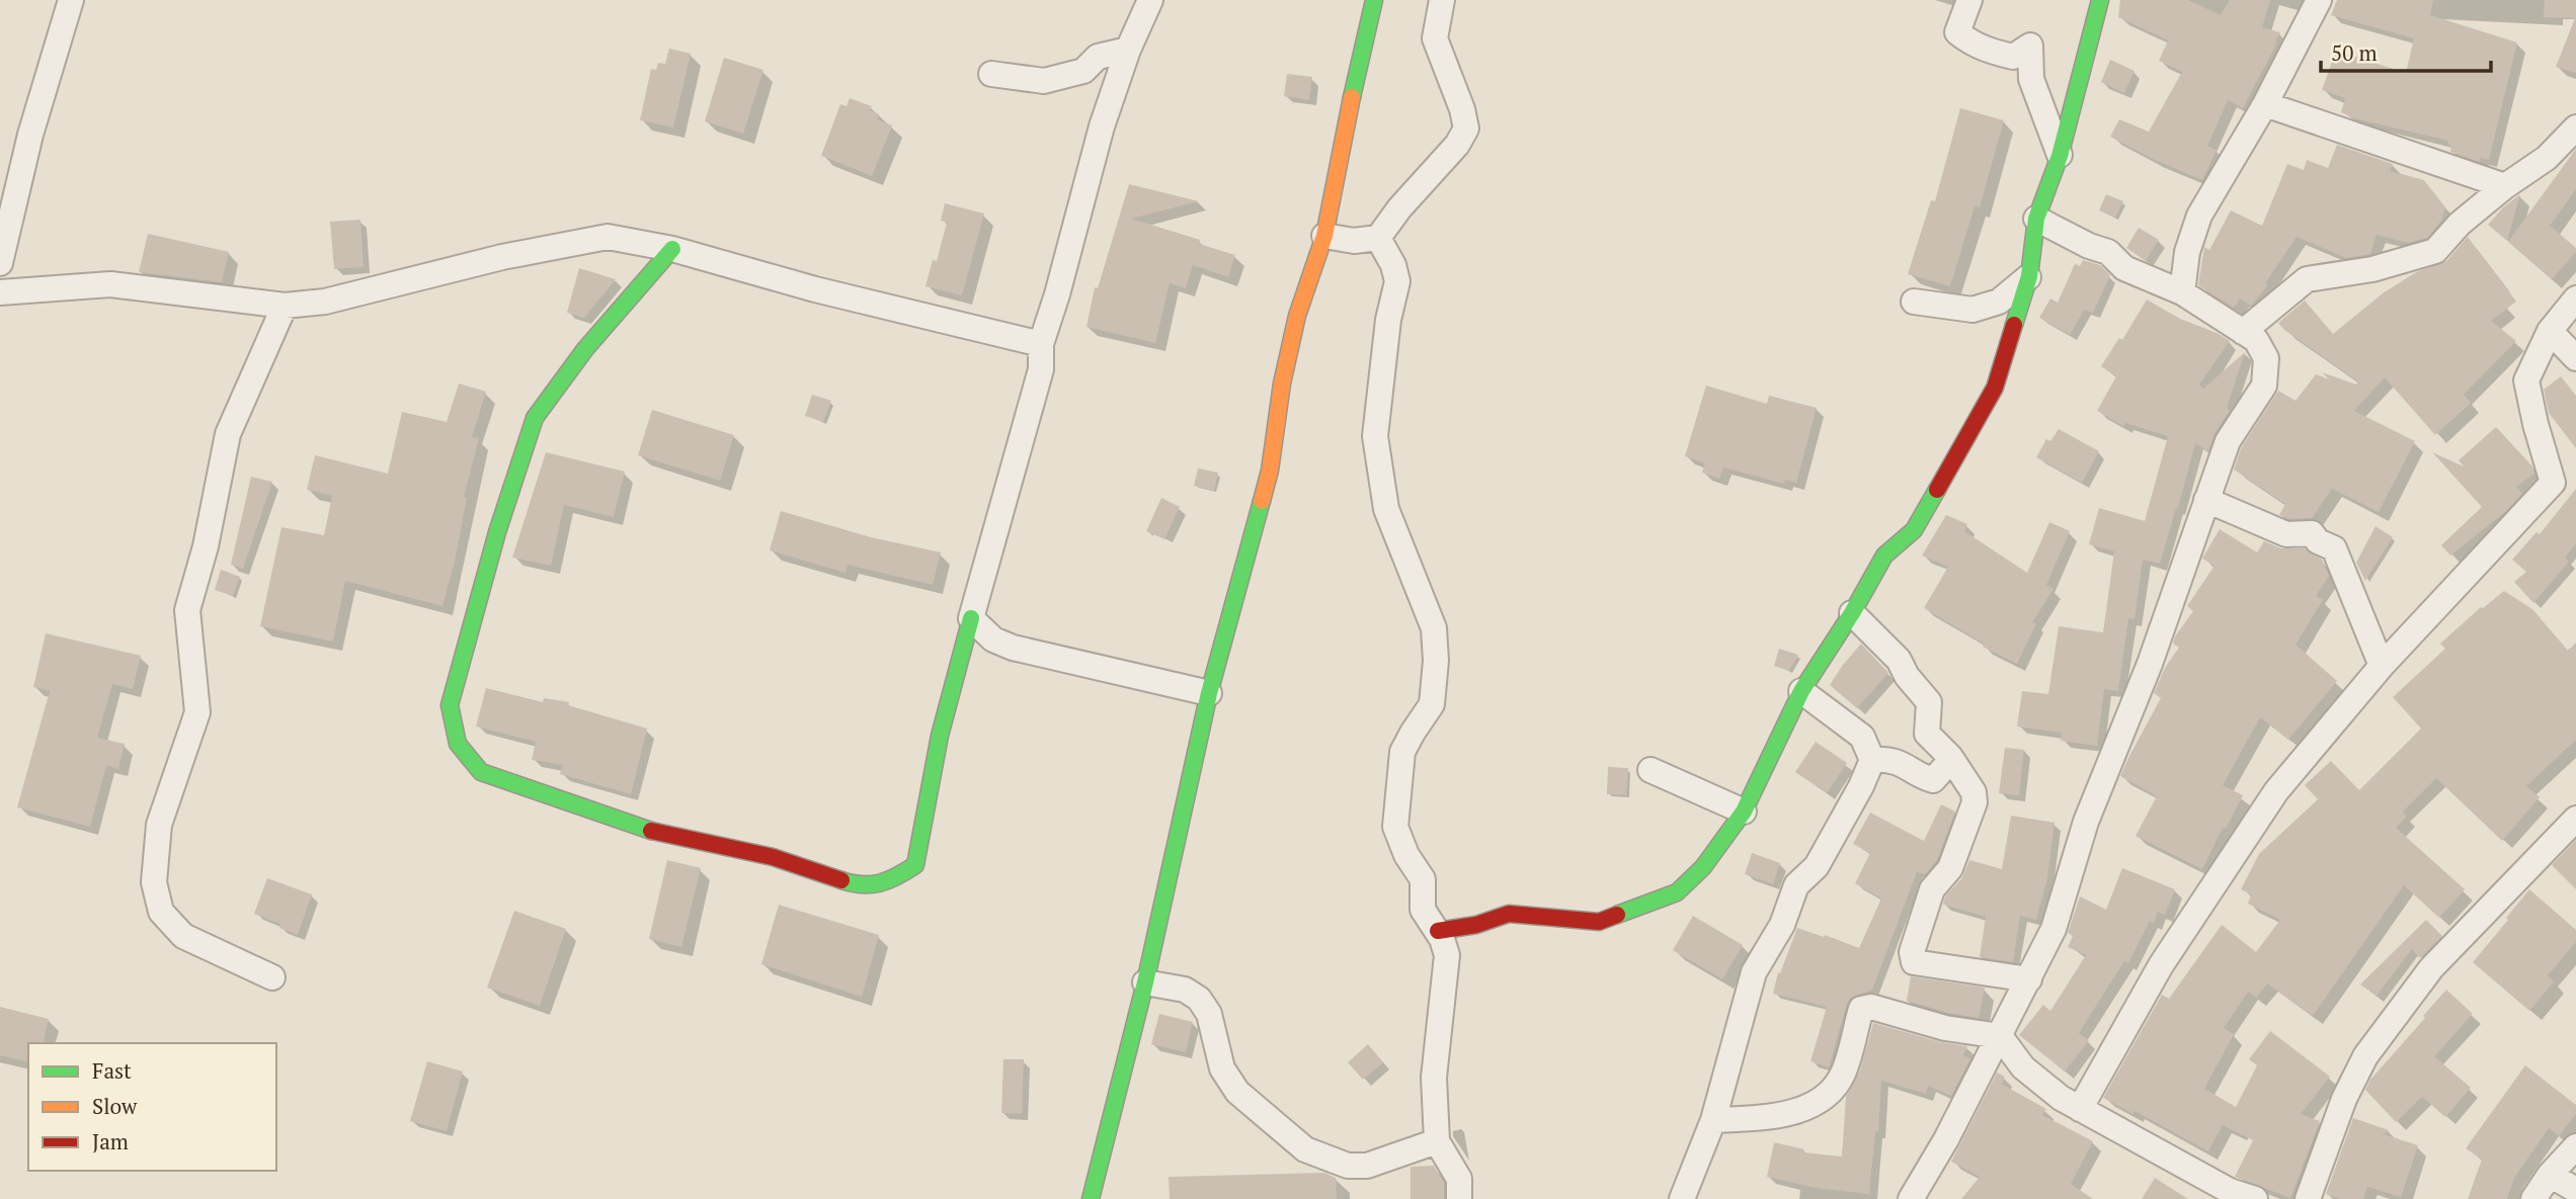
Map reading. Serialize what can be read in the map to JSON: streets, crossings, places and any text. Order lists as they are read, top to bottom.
{
  "legend": ["Fast", "Slow", "Jam"],
  "scale_bar": "50 m"
}
